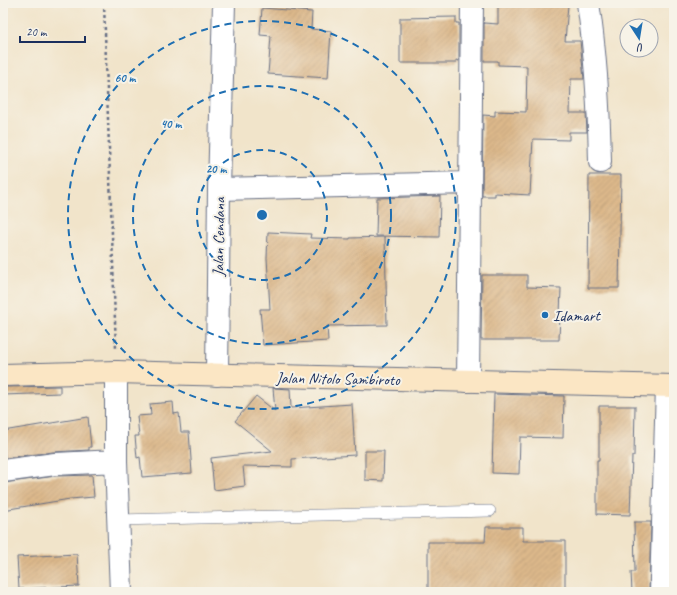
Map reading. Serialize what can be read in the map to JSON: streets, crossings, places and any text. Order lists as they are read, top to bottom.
{
  "streets": {
    "street": ["Jalan Cendana", "Jalan Nitolo Sambiroto"]
  },
  "crossings": [
    ["Jalan Cendana", "Jalan Nitolo Sambiroto"]
  ],
  "places": ["Idamart"],
  "scale_bar": "20 m",
  "north": "bottom",
  "rings": ["60 m", "40 m", "20 m"]
}
